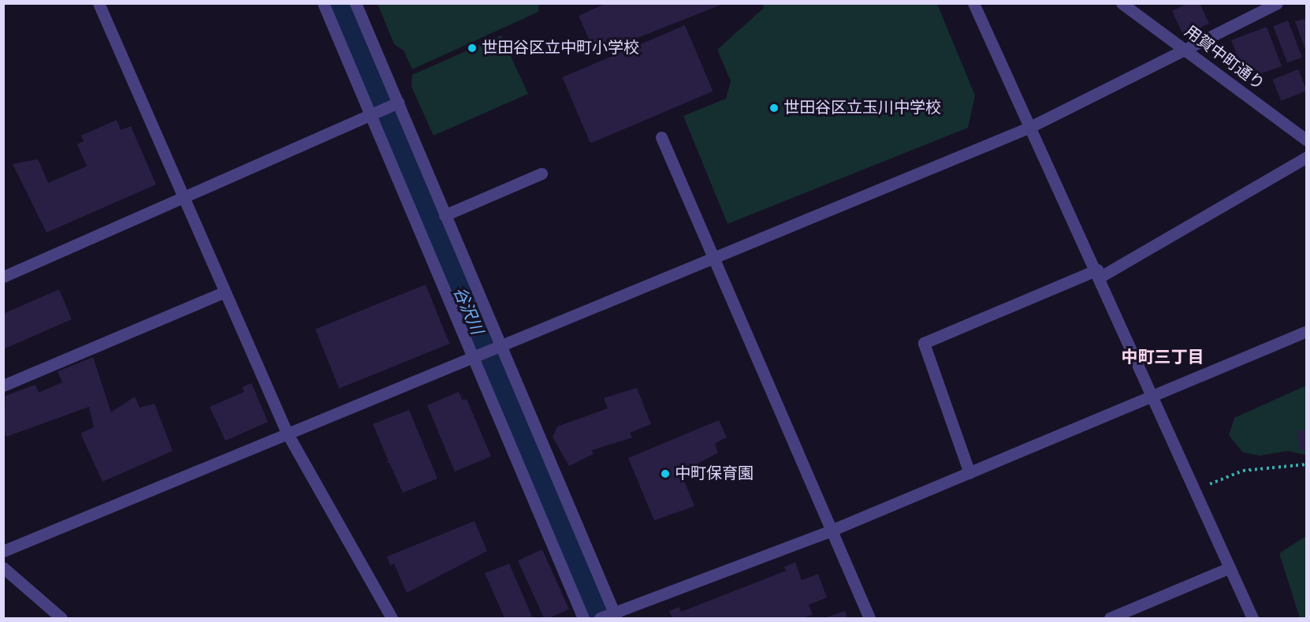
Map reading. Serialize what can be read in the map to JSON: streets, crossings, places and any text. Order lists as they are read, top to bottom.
{
  "streets": {
    "street": ["用賀中町通り"]
  },
  "districts": ["中町三丁目"],
  "water": ["谷沢川"],
  "places": ["世田谷区立中町小学校", "世田谷区立玉川中学校", "中町保育園"]
}
